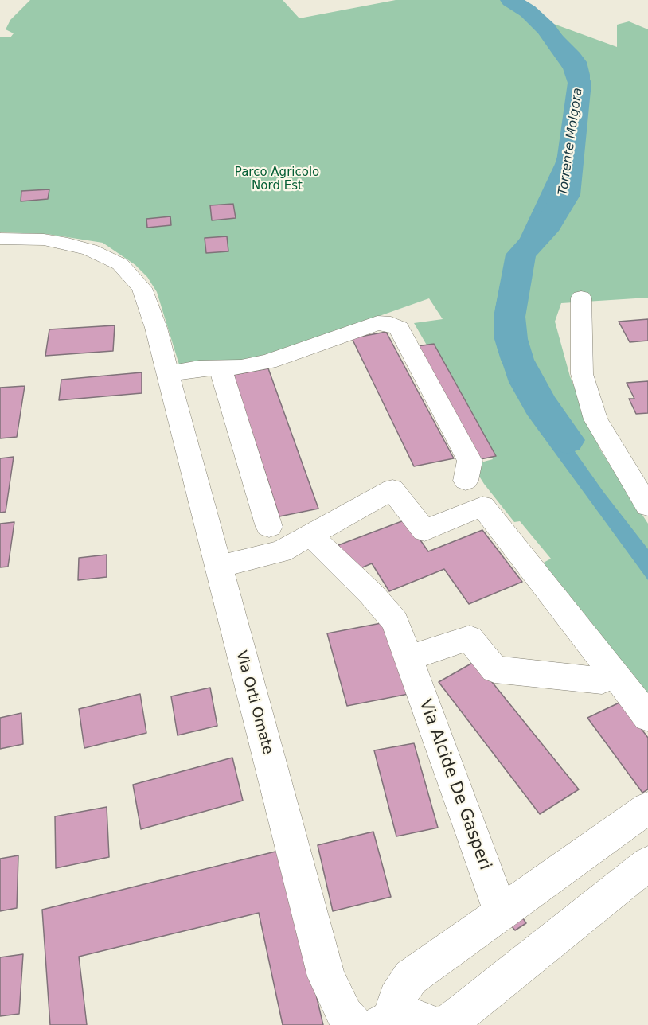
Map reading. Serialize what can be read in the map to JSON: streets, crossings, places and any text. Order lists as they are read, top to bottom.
{
  "streets": {
    "street": ["Via Orti Omate", "Via Alcide De Gasperi"]
  },
  "water": ["Torrente Molgora"],
  "parks": ["Parco Agricolo Nord Est"]
}
